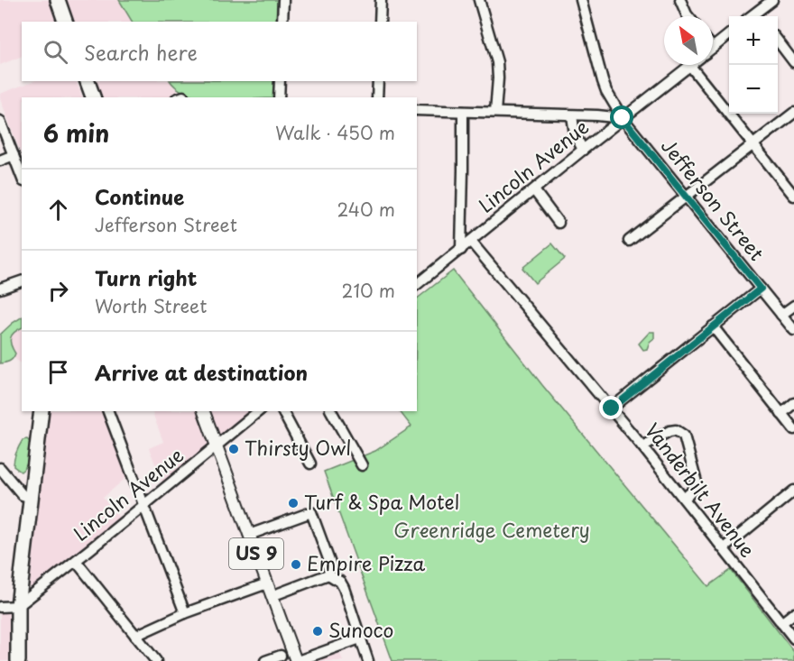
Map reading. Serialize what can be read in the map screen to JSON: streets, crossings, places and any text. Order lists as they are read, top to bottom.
{
  "streets": {
    "main road": ["US 9"],
    "street": ["Lincoln Avenue", "Jefferson Street", "Vanderbilt Avenue"]
  },
  "crossings": [
    ["Lincoln Avenue", "Jefferson Street"],
    ["Lincoln Avenue", "Vanderbilt Avenue"],
    ["Lincoln Avenue", "US 9"]
  ],
  "parks": ["Greenridge Cemetery"],
  "places": [
    "Thirsty Owl",
    "Turf & Spa Motel",
    "Empire Pizza",
    "Sunoco"
  ],
  "north": "top left",
  "page": {
    "map_buttons": ["+", "−"],
    "search": "Search here",
    "heading": ["6 min", "Walk · 450 m"],
    "list": [
      ["Continue", "Jefferson Street", "240 m"],
      ["Turn right", "Worth Street", "210 m"],
      "Arrive at destination"
    ]
  }
}
